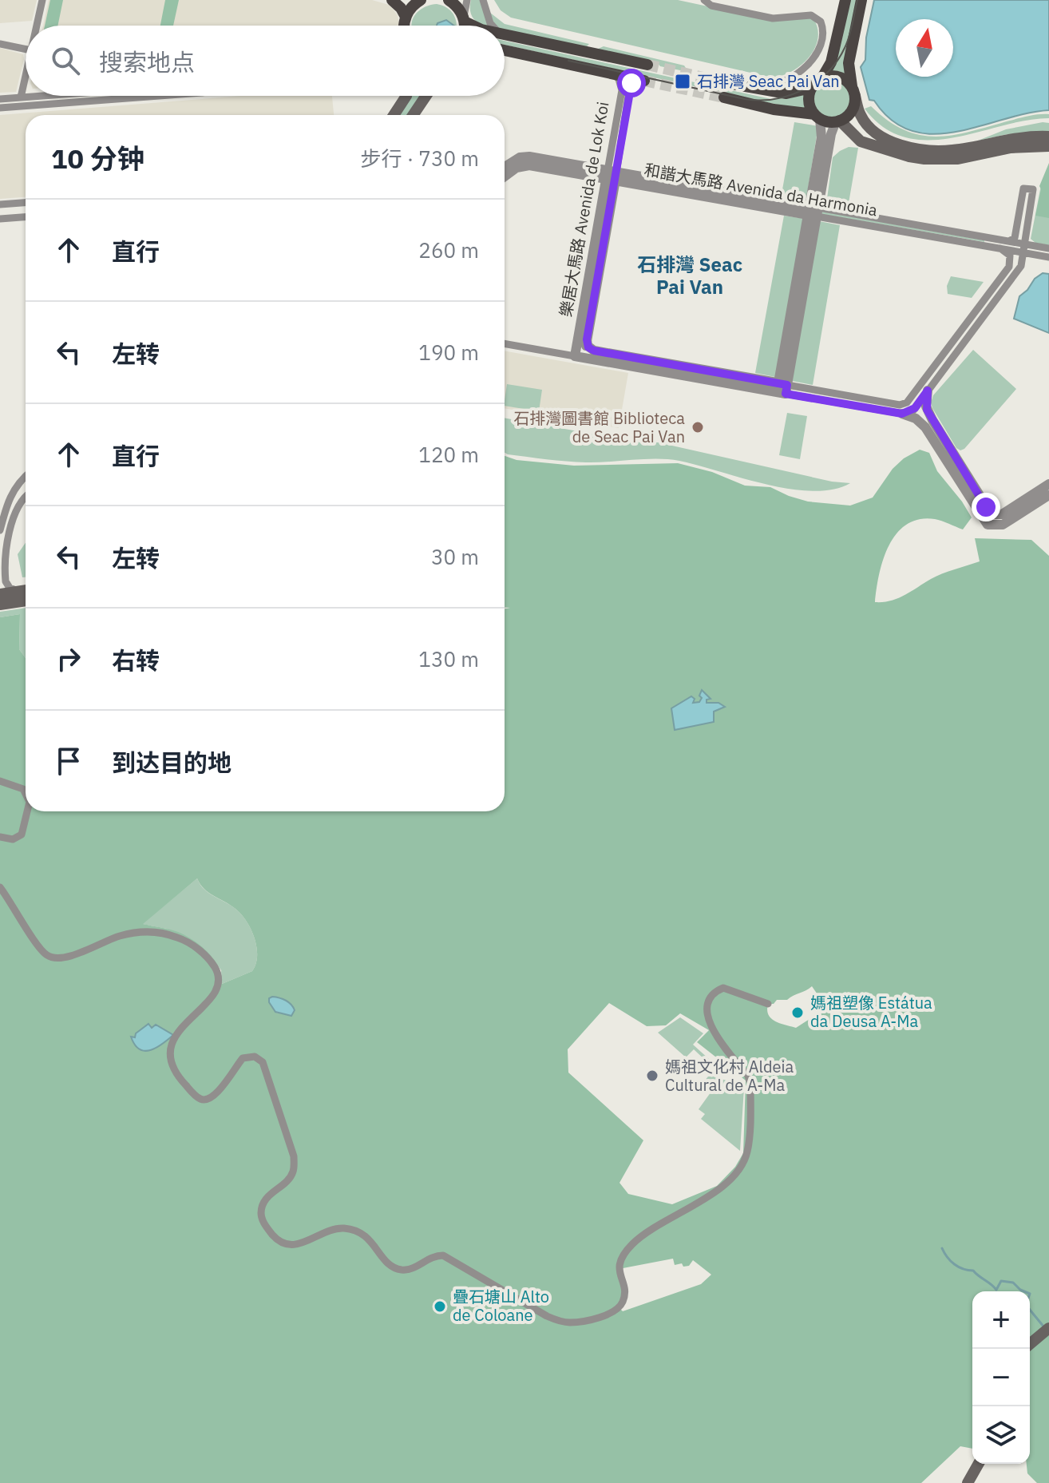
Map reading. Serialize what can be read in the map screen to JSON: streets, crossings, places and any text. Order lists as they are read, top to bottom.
{
  "streets": {
    "street": ["和諧大馬路 Avenida da Harmonia", "樂居大馬路 Avenida de Lok Koi"]
  },
  "crossings": [
    ["和諧大馬路 Avenida da Harmonia", "樂居大馬路 Avenida de Lok Koi"]
  ],
  "districts": ["石排灣 Seac Pai Van"],
  "places": {
    "transit": ["石排灣 Seac Pai Van"],
    "other": [
      "石排灣圖書館 Biblioteca de Seac Pai Van",
      "媽祖塑像 Estátua da Deusa A-Ma",
      "媽祖文化村 Aldeia Cultural de A-Ma",
      "疊石塘山 Alto de Coloane"
    ]
  },
  "north": "top",
  "page": {
    "search": "搜索地点",
    "heading": ["10 分钟", "步行 · 730 m"],
    "list": [
      ["直行", "260 m"],
      ["左转", "190 m"],
      ["直行", "120 m"],
      ["左转", "30 m"],
      ["右转", "130 m"],
      "到达目的地"
    ],
    "map_buttons": ["+", "−"]
  }
}
